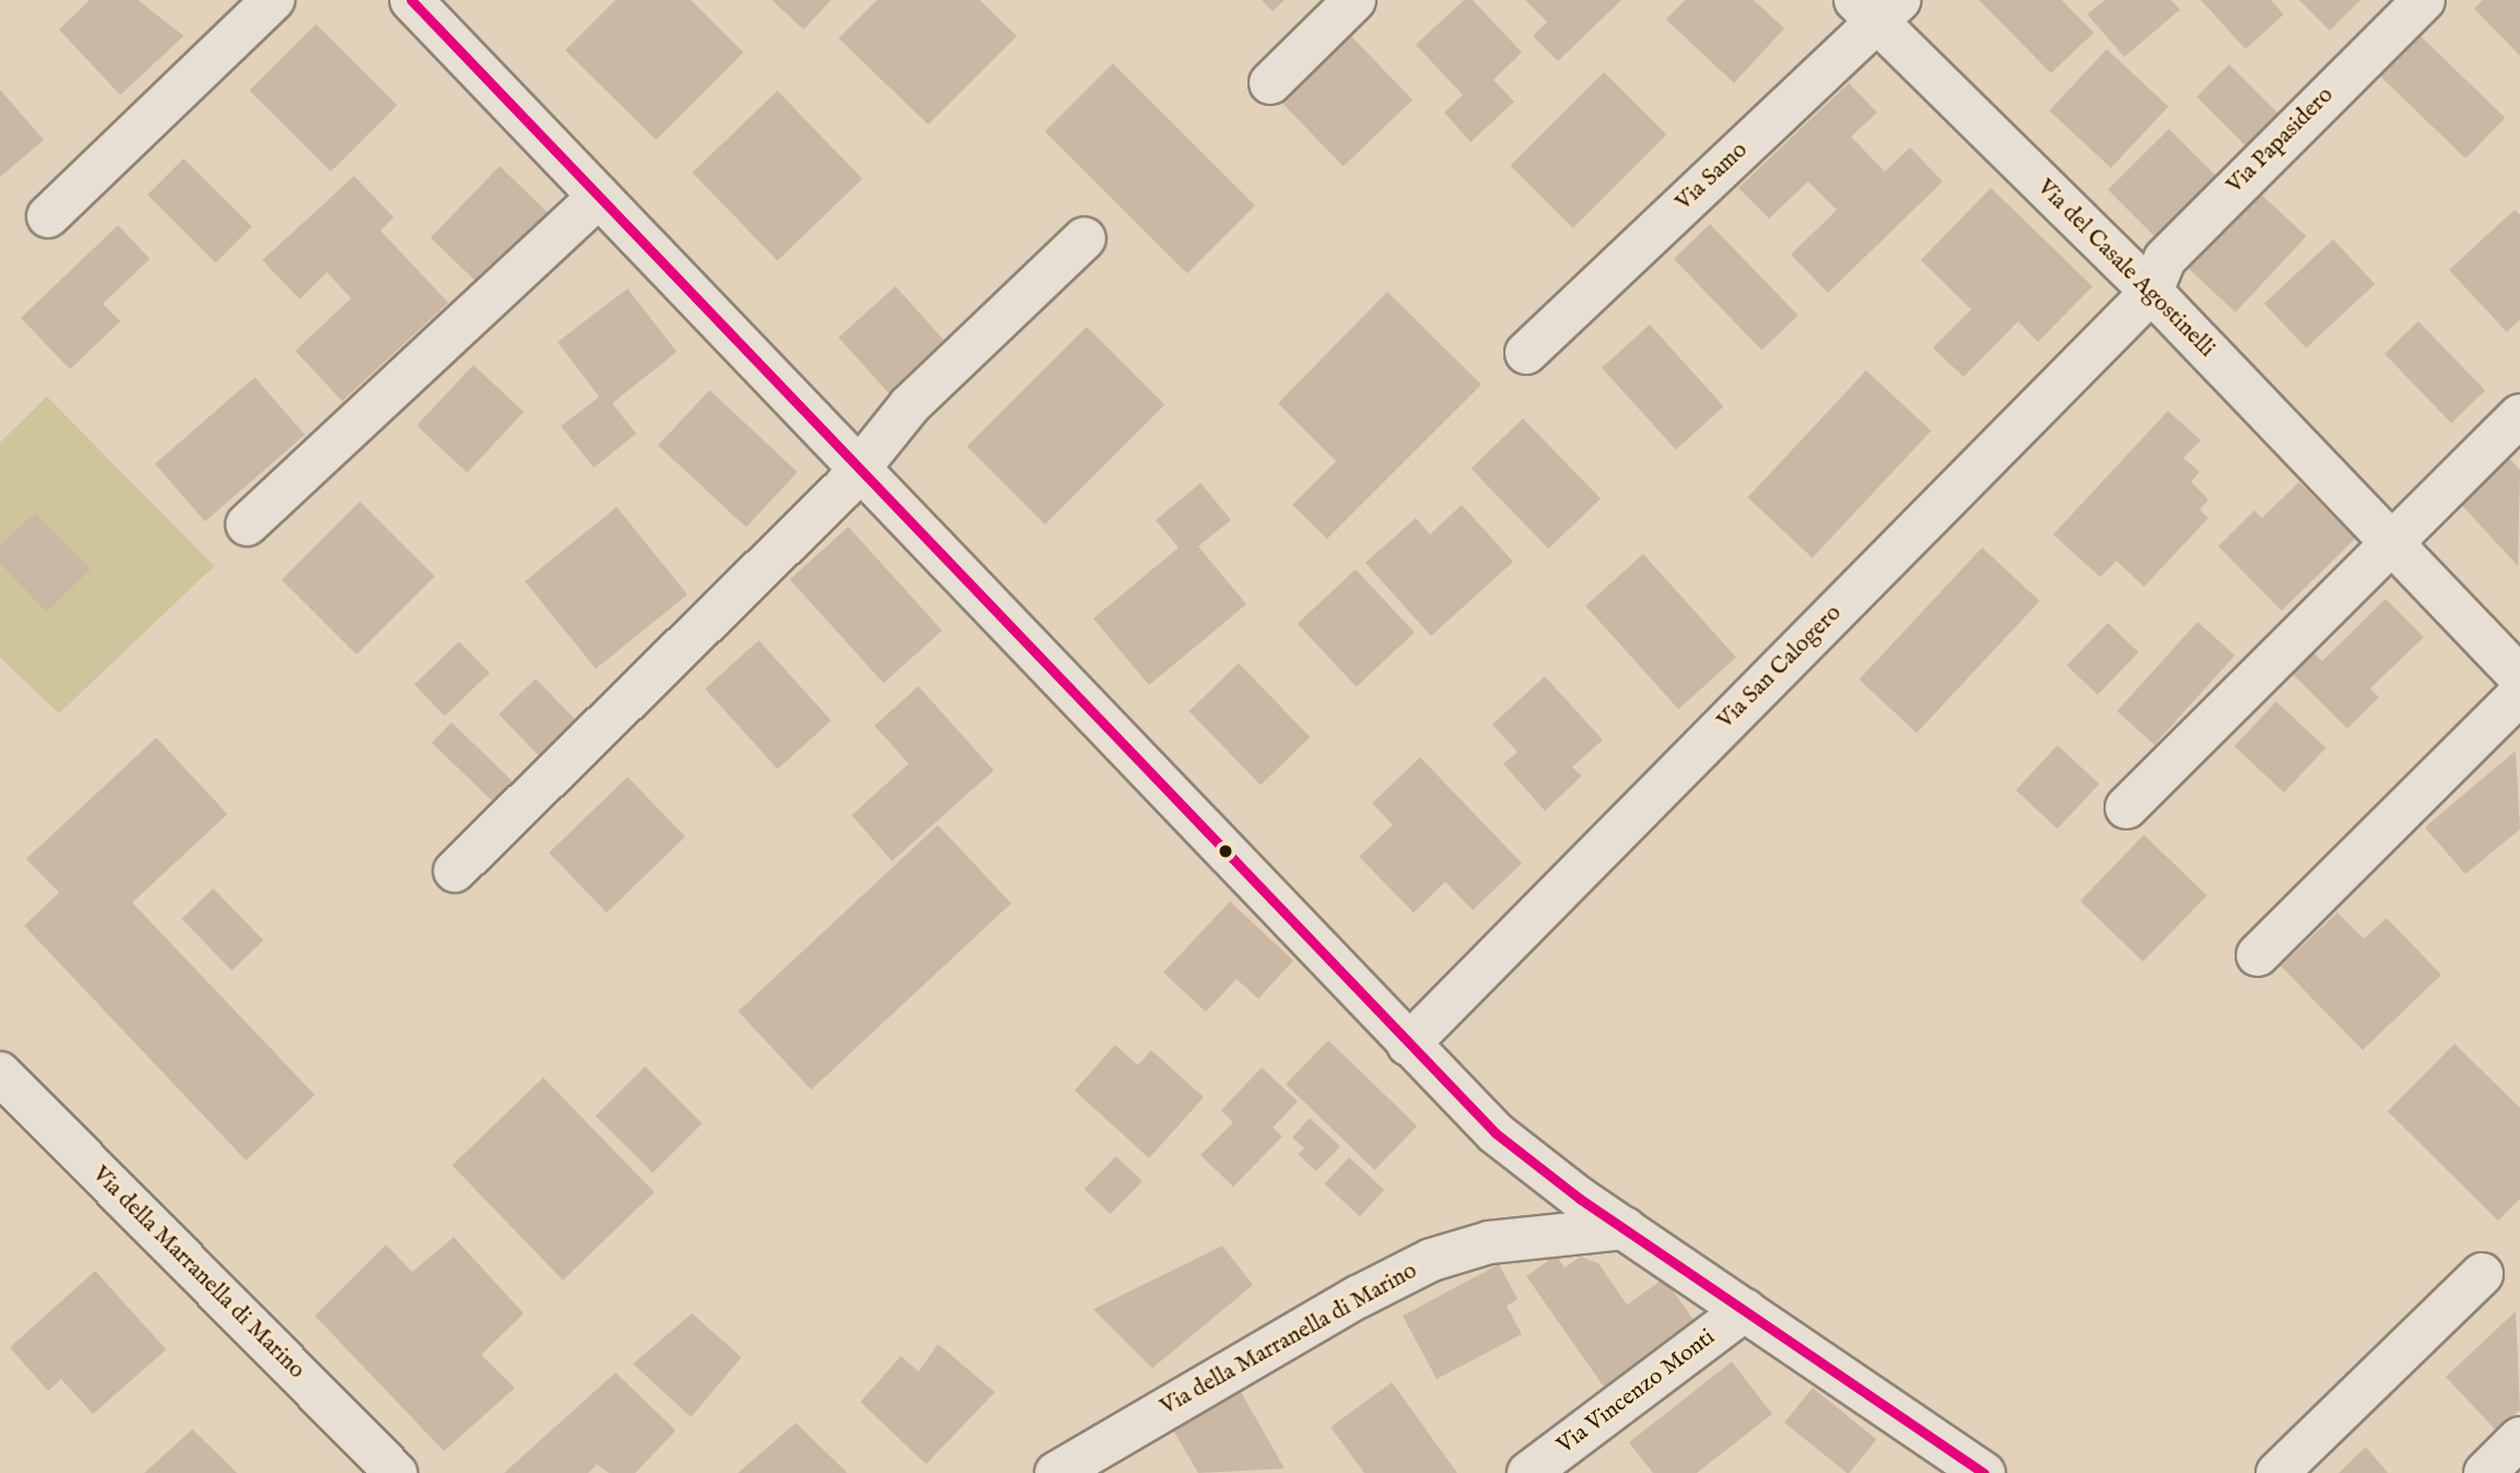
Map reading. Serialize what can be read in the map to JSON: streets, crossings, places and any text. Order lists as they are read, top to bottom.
{
  "streets": {
    "street": [
      "Via Papasidero",
      "Via Samo",
      "Via del Casale Agostinelli",
      "Via San Calogero",
      "Via della Marranella di Marino",
      "Via Vincenzo Monti"
    ]
  },
  "crossings": [
    ["Via Papasidero", "Via del Casale Agostinelli"],
    ["Via Papasidero", "Via San Calogero"],
    ["Via Samo", "Via del Casale Agostinelli"],
    ["Via del Casale Agostinelli", "Via San Calogero"]
  ]
}
